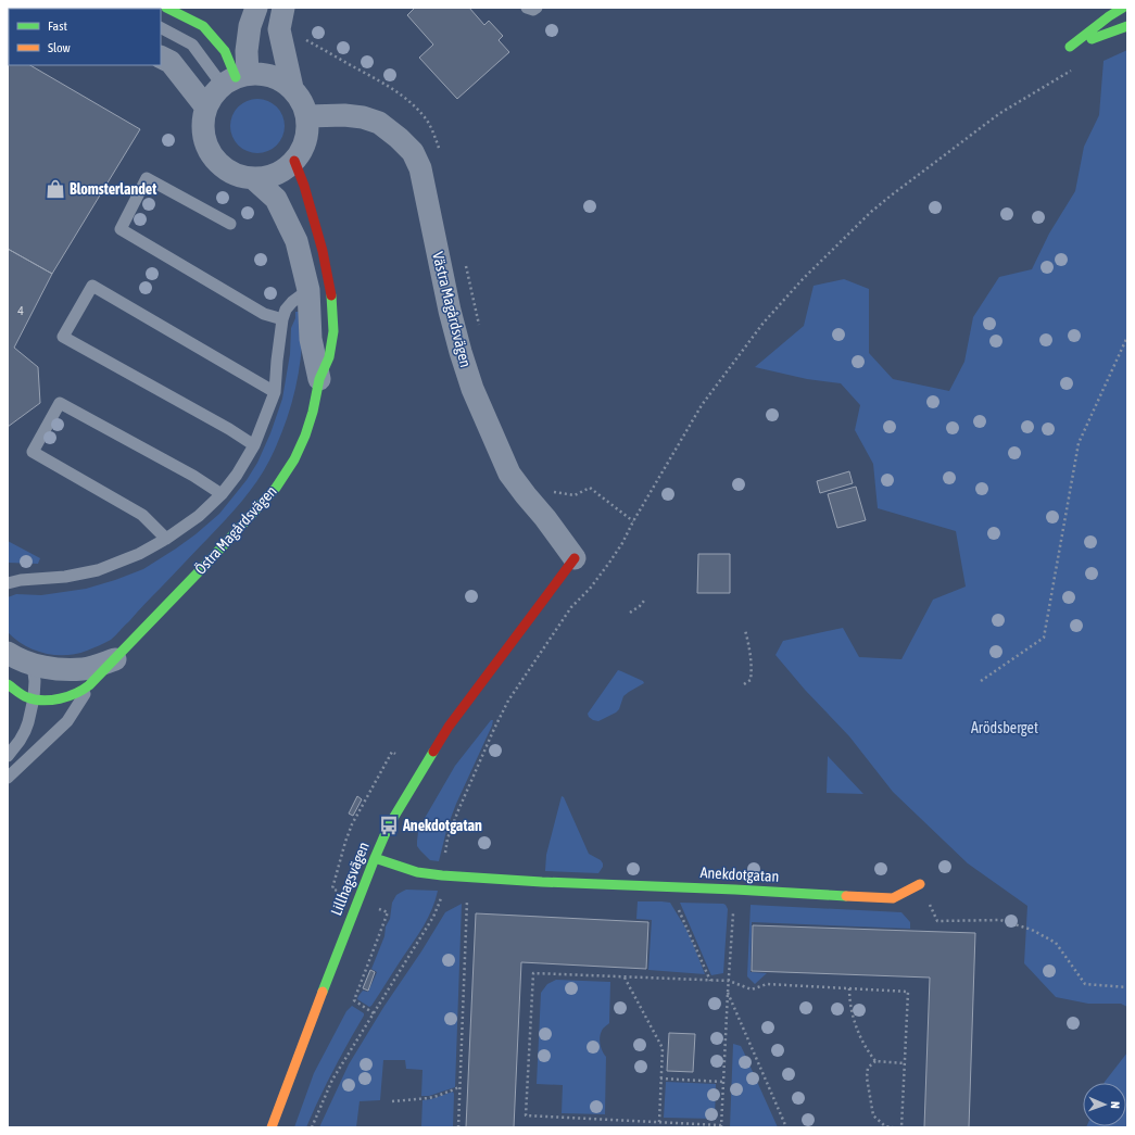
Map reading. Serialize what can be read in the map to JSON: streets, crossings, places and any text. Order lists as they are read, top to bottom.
{
  "streets": {
    "street": [
      "Västra Magårdsvägen",
      "Östra Magårdsvägen",
      "Anekdotgatan",
      "Lillhagsvägen"
    ]
  },
  "crossings": [
    ["Västra Magårdsvägen", "Östra Magårdsvägen"],
    ["Västra Magårdsvägen", "Lillhagsvägen"],
    ["Anekdotgatan", "Lillhagsvägen"]
  ],
  "parks": ["Arödsberget"],
  "places": {
    "shop": ["Blomsterlandet"],
    "bus stop": ["Anekdotgatan"]
  },
  "house_numbers": ["4"],
  "legend": ["Fast", "Slow"],
  "north": "right"
}
